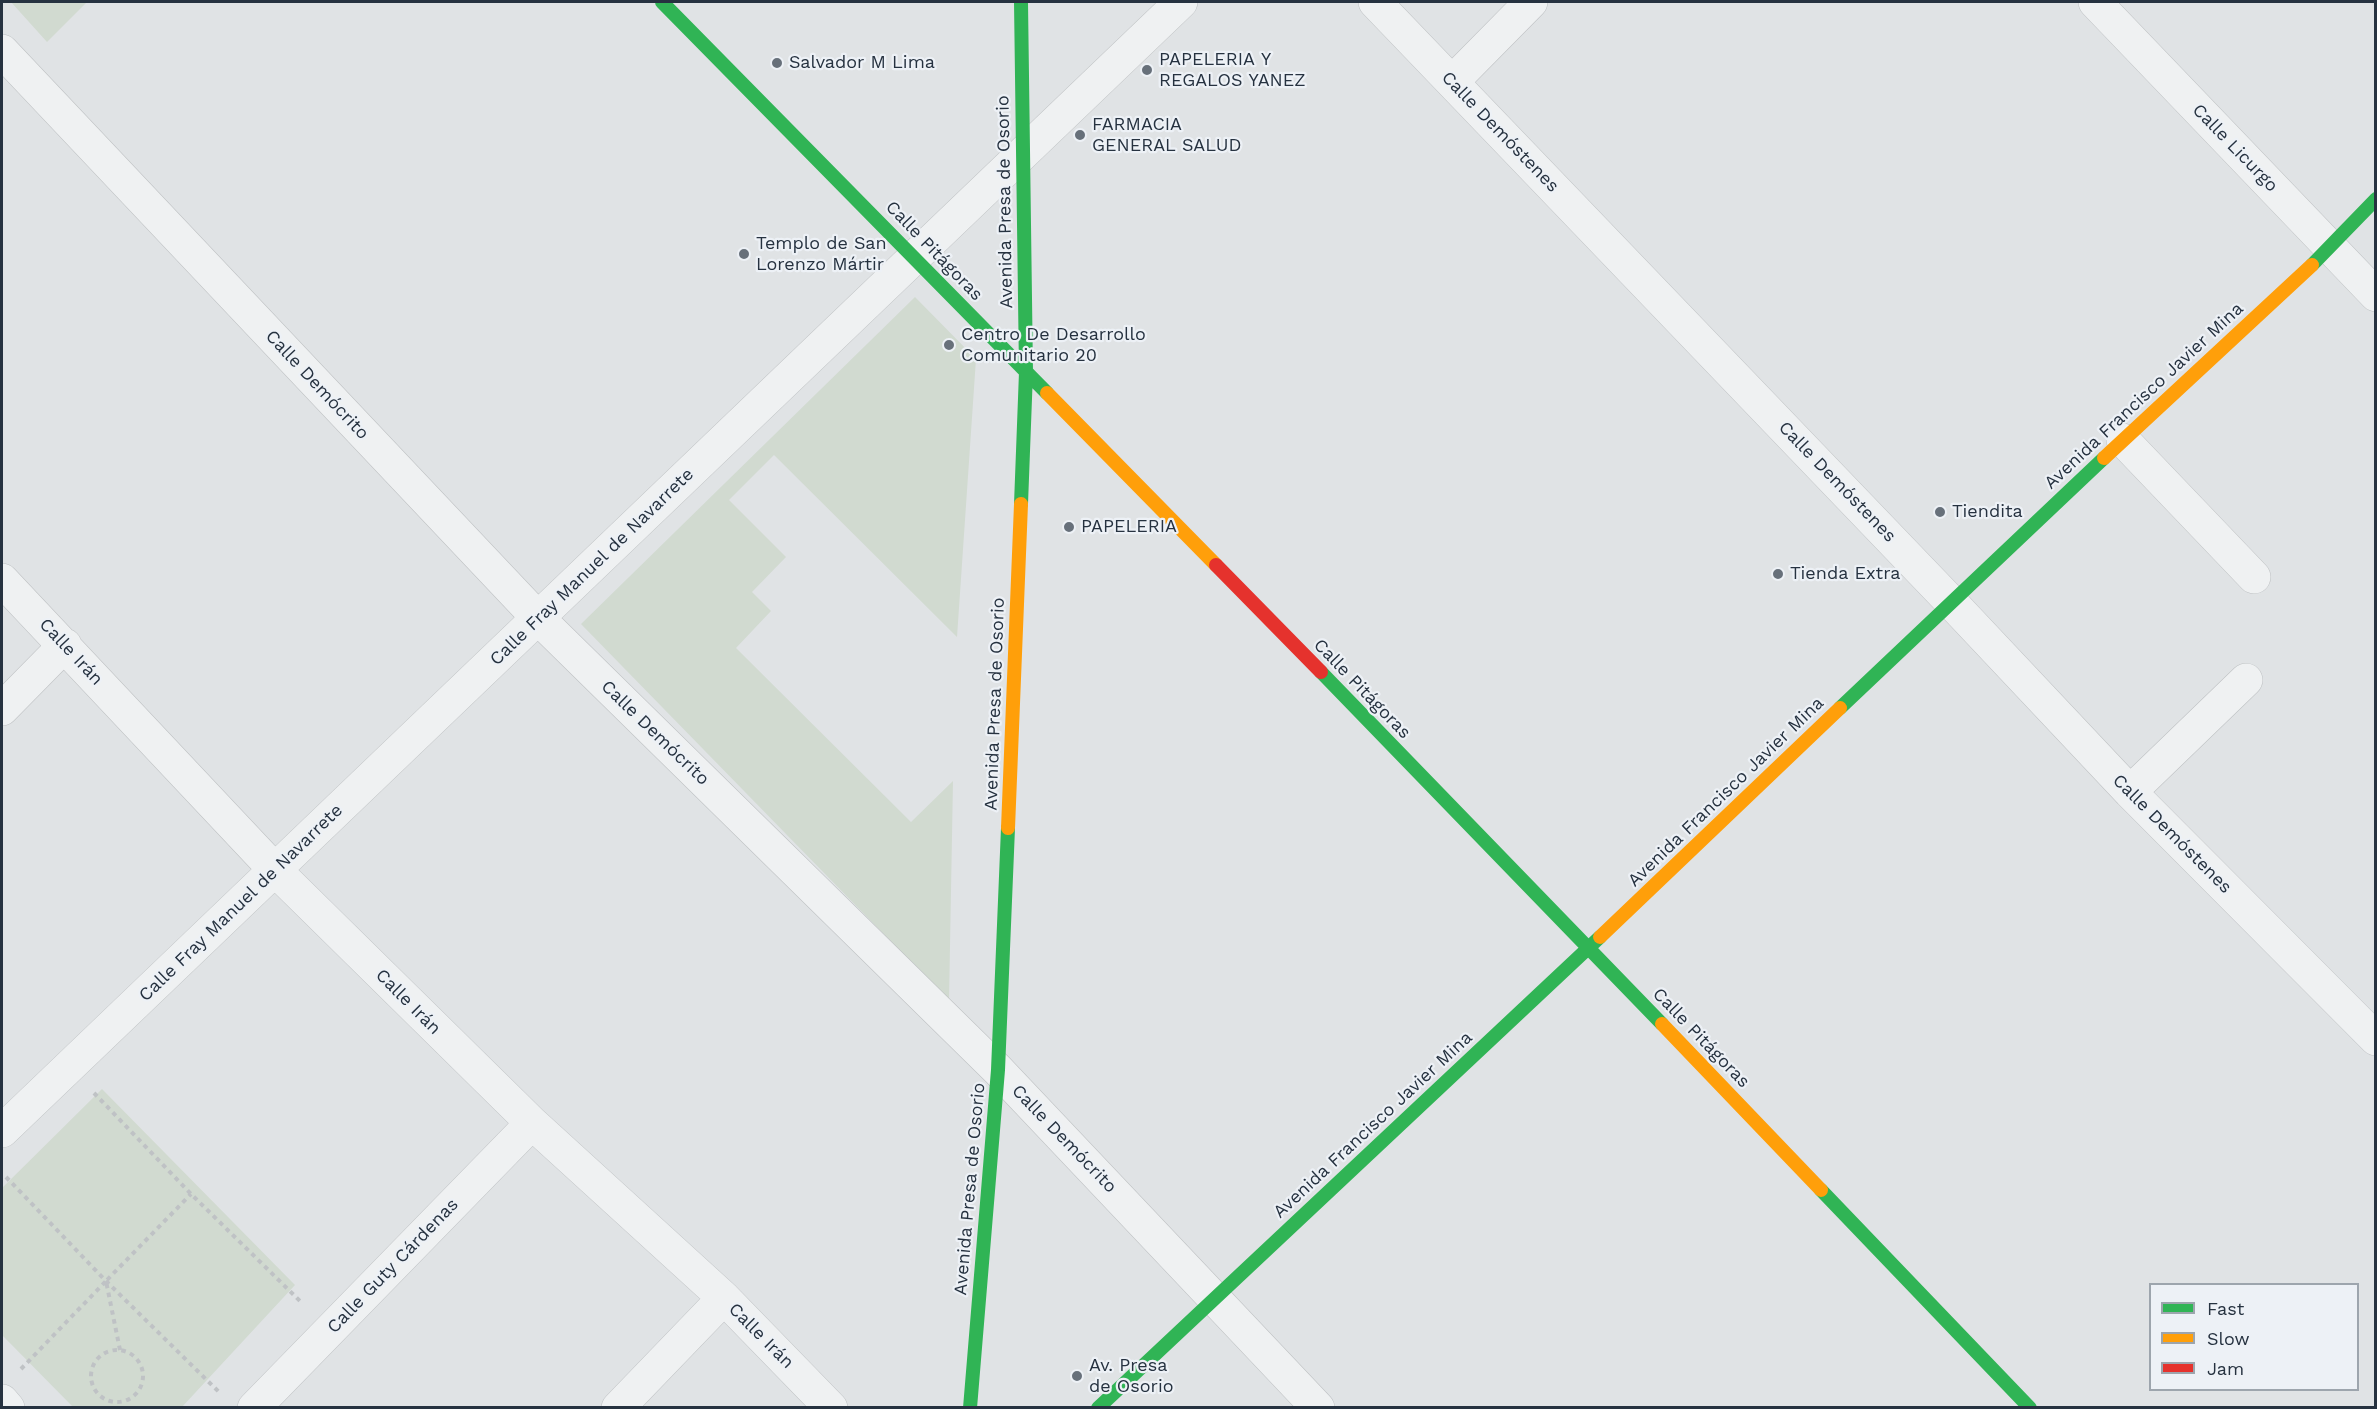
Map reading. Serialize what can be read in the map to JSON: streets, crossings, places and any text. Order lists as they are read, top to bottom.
{
  "streets": {
    "street": [
      "Calle Demóstenes",
      "Calle Licurgo",
      "Avenida Presa de Osorio",
      "Calle Pitágoras",
      "Calle Demócrito",
      "Avenida Francisco Javier Mina",
      "Calle Fray Manuel de Navarrete",
      "Calle Irán",
      "Calle Guty Cárdenas"
    ]
  },
  "crossings": [
    ["Calle Demóstenes", "Avenida Francisco Javier Mina"],
    ["Calle Licurgo", "Avenida Francisco Javier Mina"],
    ["Avenida Presa de Osorio", "Calle Pitágoras"],
    ["Avenida Presa de Osorio", "Calle Demócrito"],
    ["Avenida Presa de Osorio", "Calle Fray Manuel de Navarrete"],
    ["Calle Pitágoras", "Avenida Francisco Javier Mina"],
    ["Calle Pitágoras", "Calle Fray Manuel de Navarrete"],
    ["Calle Demócrito", "Avenida Francisco Javier Mina"],
    ["Calle Demócrito", "Calle Fray Manuel de Navarrete"],
    ["Calle Fray Manuel de Navarrete", "Calle Irán"],
    ["Calle Irán", "Calle Guty Cárdenas"]
  ],
  "places": [
    "Salvador M Lima",
    "PAPELERIA Y REGALOS YANEZ",
    "FARMACIA GENERAL SALUD",
    "Templo de San Lorenzo Mártir",
    "Centro De Desarrollo Comunitario 20",
    "Tiendita",
    "PAPELERIA",
    "Tienda Extra",
    "Av. Presa de Osorio"
  ],
  "legend": ["Fast", "Slow", "Jam"]
}
